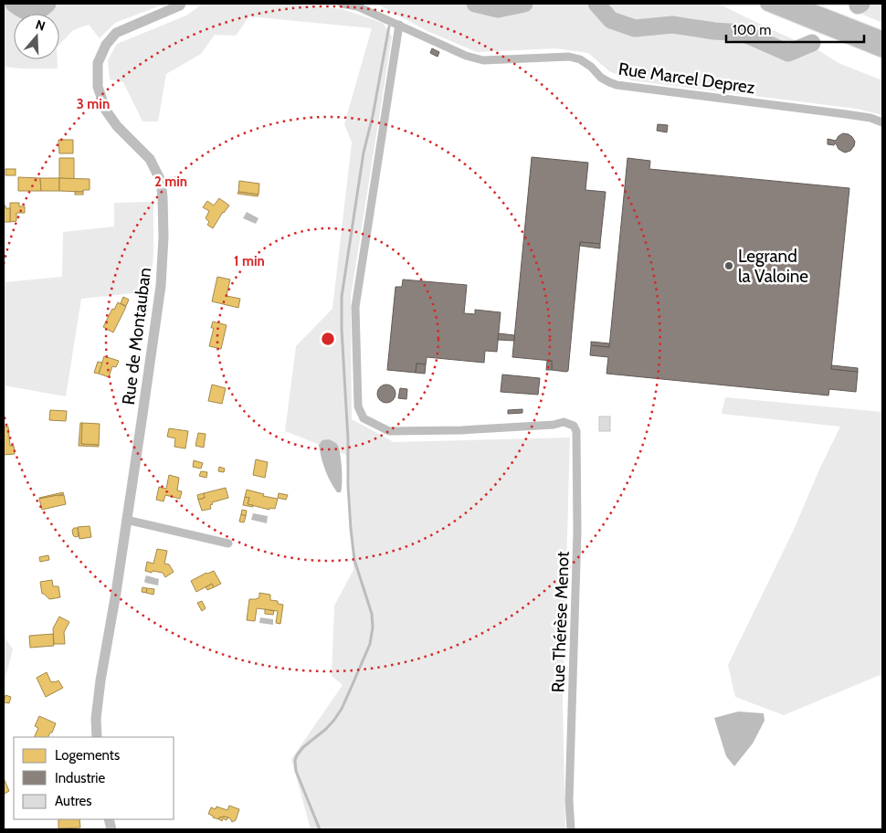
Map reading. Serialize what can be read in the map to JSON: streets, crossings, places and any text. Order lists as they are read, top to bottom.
{
  "streets": {
    "street": ["Rue Marcel Deprez", "Rue de Montauban", "Rue Thérèse Menot"]
  },
  "crossings": [
    ["Rue Marcel Deprez", "Rue Thérèse Menot"]
  ],
  "places": ["Legrand la Valoine"],
  "legend": ["Logements", "Industrie", "Autres"],
  "scale_bar": "100 m",
  "north": "top",
  "rings": ["3 min", "2 min", "1 min"]
}
